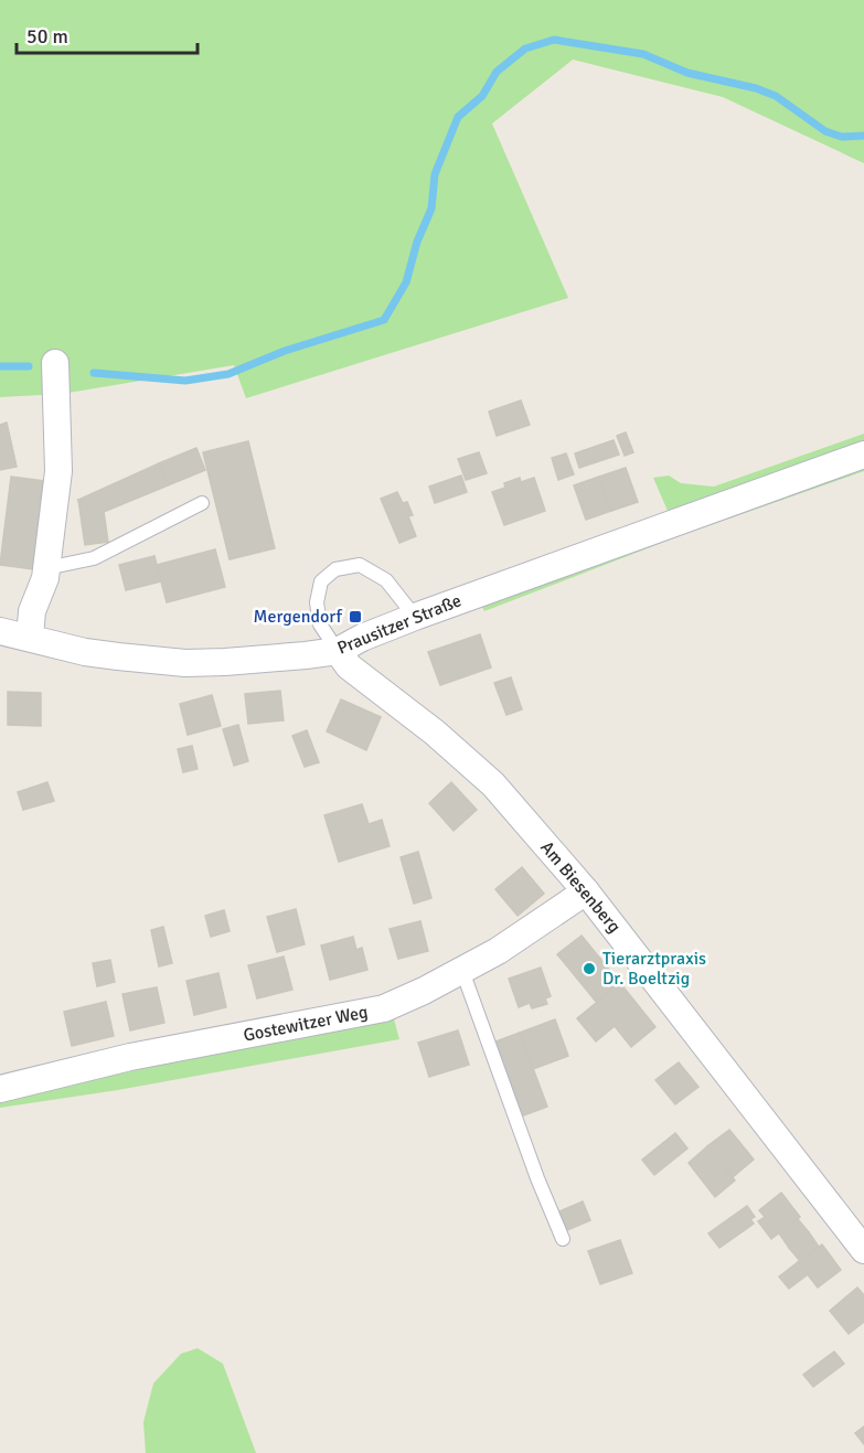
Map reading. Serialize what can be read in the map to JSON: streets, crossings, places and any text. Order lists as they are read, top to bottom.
{
  "streets": {
    "street": ["Prausitzer Straße", "Am Biesenberg", "Gostewitzer Weg"]
  },
  "crossings": [
    ["Prausitzer Straße", "Am Biesenberg"],
    ["Am Biesenberg", "Gostewitzer Weg"]
  ],
  "places": {
    "transit": ["Mergendorf"],
    "other": ["Tierarztpraxis Dr. Boeltzig"]
  },
  "scale_bar": "50 m"
}
